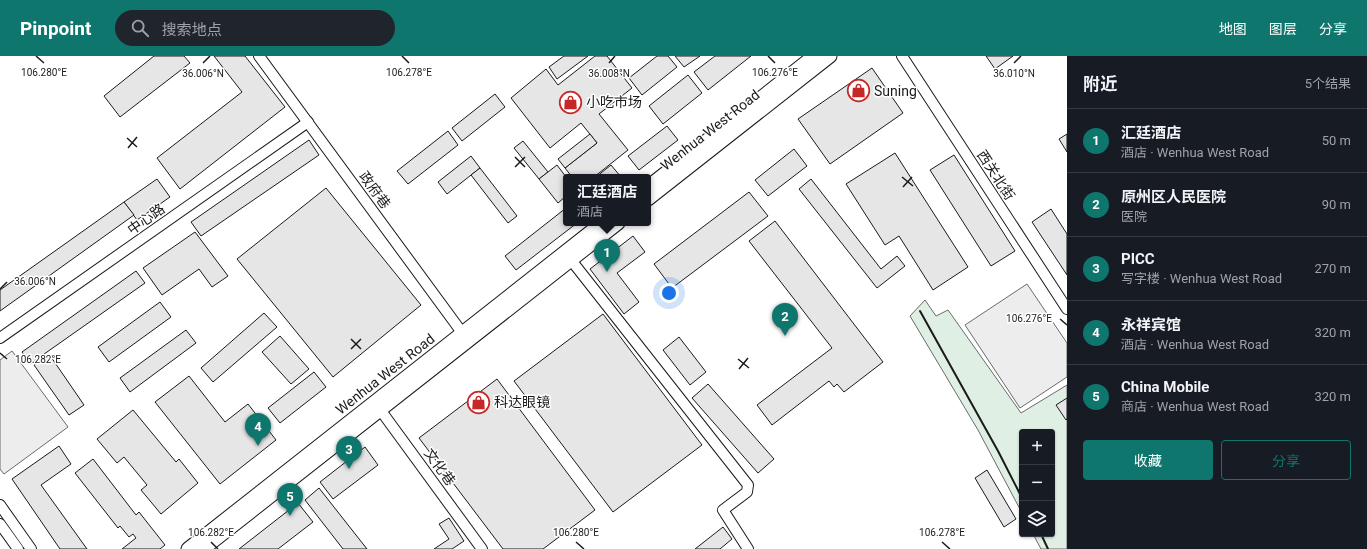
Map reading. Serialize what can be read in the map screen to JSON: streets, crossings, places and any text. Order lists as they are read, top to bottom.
{
  "streets": {
    "main road": ["Wenhua West Road"],
    "street": [
      "西关北街",
      "政府巷",
      "中心路",
      "文化巷"
    ]
  },
  "crossings": [
    ["Wenhua West Road", "政府巷"],
    ["Wenhua West Road", "文化巷"],
    ["政府巷", "中心路"]
  ],
  "places": {
    "shop": ["Suning", "小吃市场", "科达眼镜"]
  },
  "page": {
    "header": "Pinpoint",
    "search": "搜索地点",
    "nav": ["地图", "图层", "分享"],
    "heading": ["附近", "5个结果"],
    "list": [
      {
        "mark": "1",
        "name": "汇廷酒店",
        "note": "酒店 · Wenhua West Road",
        "value": "50 m"
      },
      {
        "mark": "2",
        "name": "原州区人民医院",
        "note": "医院",
        "value": "90 m"
      },
      {
        "mark": "3",
        "name": "PICC",
        "note": "写字楼 · Wenhua West Road",
        "value": "270 m"
      },
      {
        "mark": "4",
        "name": "永祥宾馆",
        "note": "酒店 · Wenhua West Road",
        "value": "320 m"
      },
      {
        "mark": "5",
        "name": "China Mobile",
        "note": "商店 · Wenhua West Road",
        "value": "320 m"
      }
    ],
    "popup": ["汇廷酒店", "酒店"],
    "pins": [
      "1",
      "2",
      "4",
      "3",
      "5"
    ],
    "buttons": ["收藏", "分享"],
    "map_buttons": ["+", "−"]
  },
  "coordinates": [
    "106.280°E",
    "106.278°E",
    "106.276°E",
    "36.006°N",
    "36.008°N",
    "36.010°N",
    "106.282°E"
  ]
}
